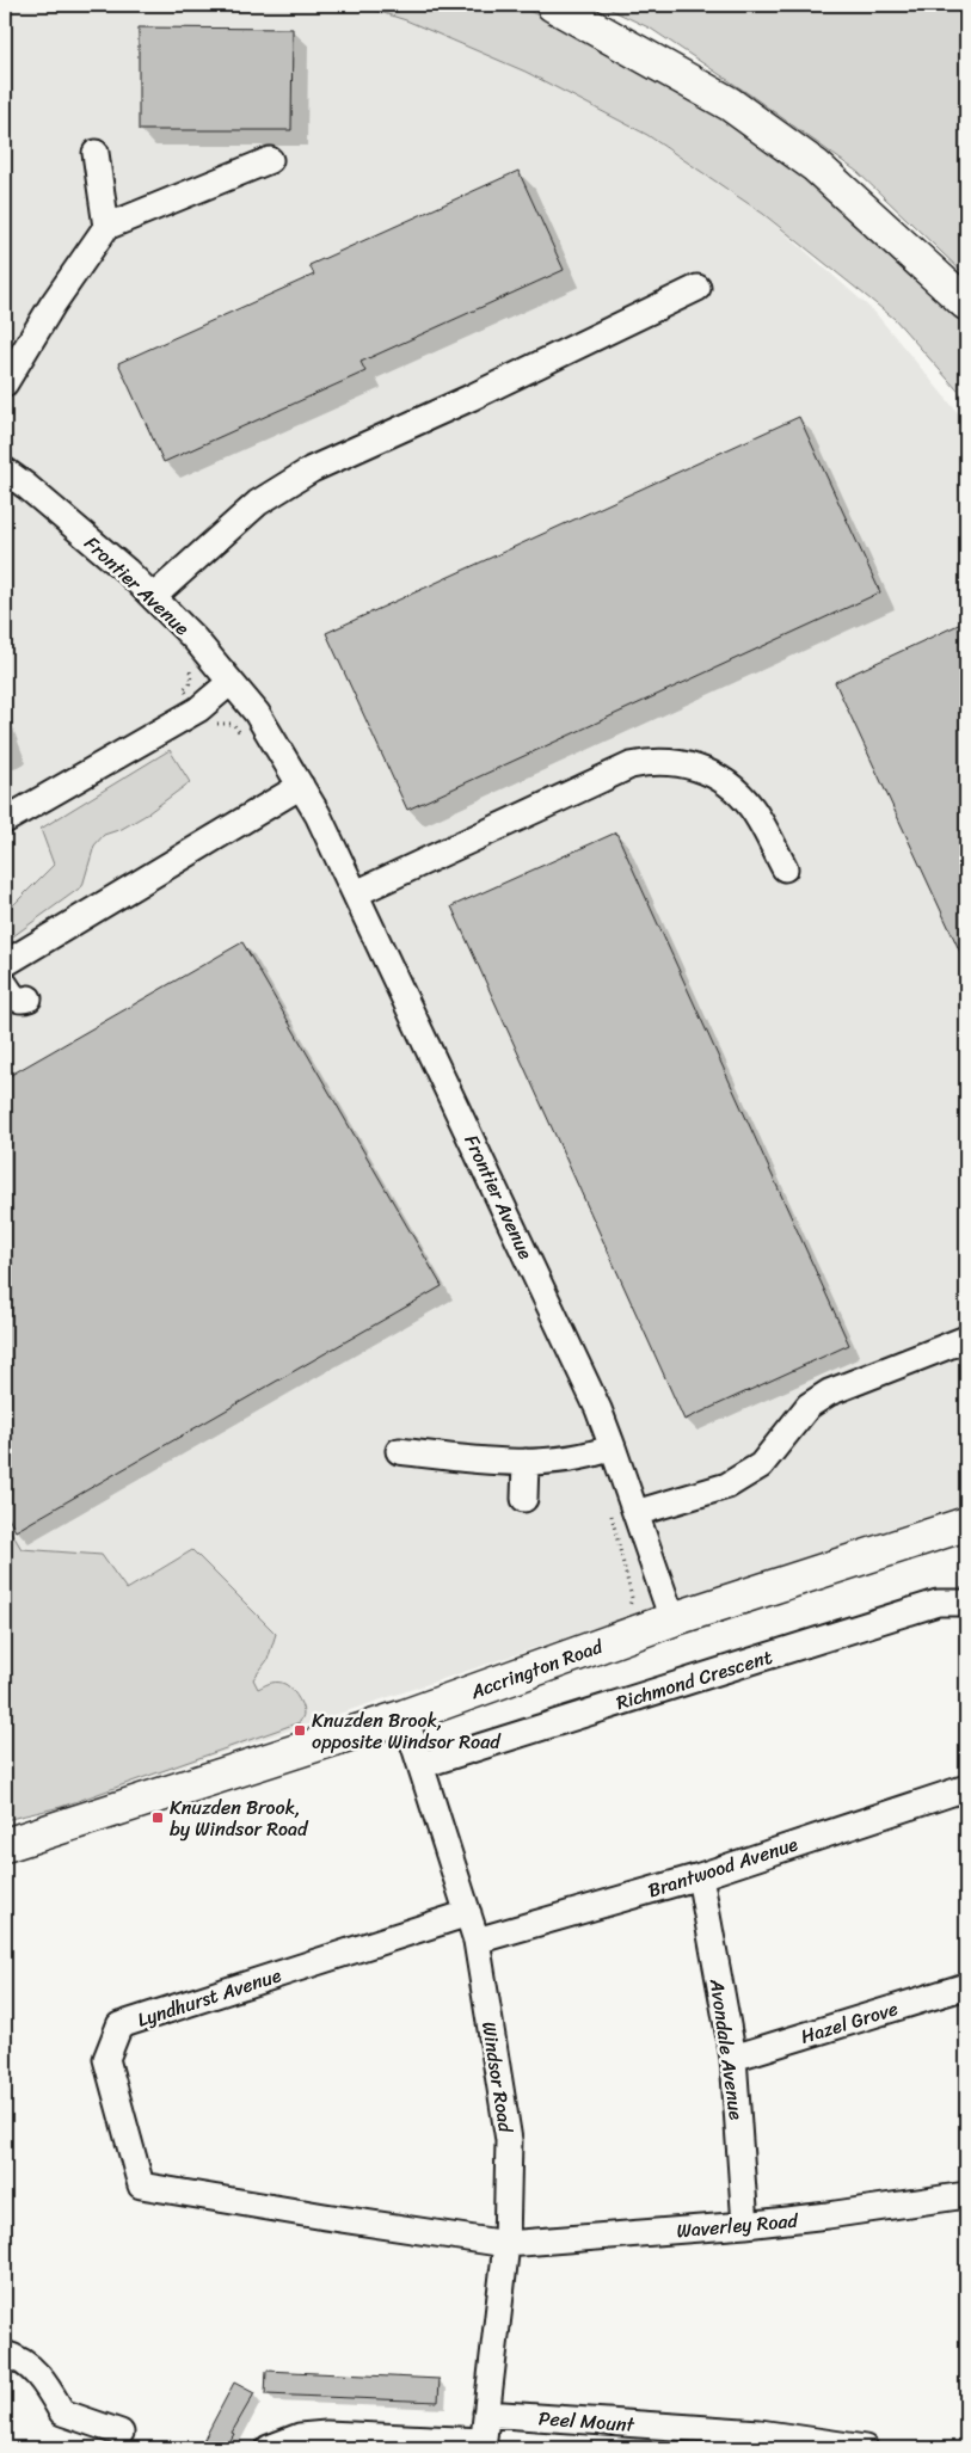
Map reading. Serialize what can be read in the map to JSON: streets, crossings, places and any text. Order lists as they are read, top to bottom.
{
  "streets": {
    "main road": ["Accrington Road"],
    "street": [
      "Frontier Avenue",
      "Richmond Crescent",
      "Brantwood Avenue",
      "Lyndhurst Avenue",
      "Hazel Grove",
      "Avondale Avenue",
      "Windsor Road",
      "Waverley Road",
      "Peel Mount"
    ]
  },
  "crossings": [
    ["Frontier Avenue", "Accrington Road"],
    ["Accrington Road", "Windsor Road"],
    ["Richmond Crescent", "Windsor Road"],
    ["Brantwood Avenue", "Avondale Avenue"],
    ["Brantwood Avenue", "Windsor Road"],
    ["Lyndhurst Avenue", "Windsor Road"],
    ["Lyndhurst Avenue", "Waverley Road"],
    ["Hazel Grove", "Avondale Avenue"],
    ["Avondale Avenue", "Waverley Road"],
    ["Windsor Road", "Waverley Road"],
    ["Windsor Road", "Peel Mount"]
  ],
  "places": {
    "transit": ["Knuzden Brook, opposite Windsor Road", "Knuzden Brook, by Windsor Road"]
  }
}
